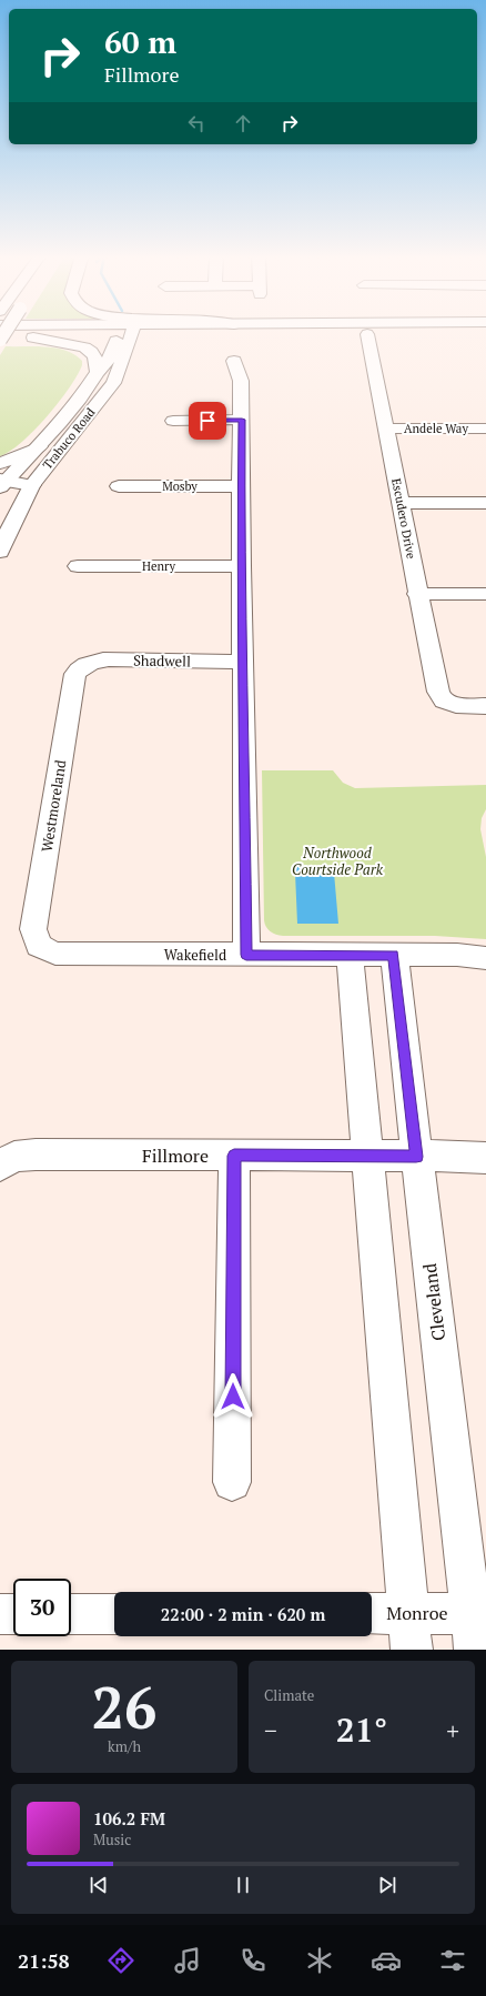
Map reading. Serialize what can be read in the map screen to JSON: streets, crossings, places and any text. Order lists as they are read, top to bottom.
{
  "streets": {
    "main road": [
      "Andele Way",
      "Trabuco Road",
      "Mosby",
      "Escudero Drive",
      "Henry",
      "Shadwell",
      "Westmoreland",
      "Wakefield",
      "Fillmore",
      "Cleveland",
      "Monroe"
    ]
  },
  "crossings": [
    ["Andele Way", "Escudero Drive"],
    ["Shadwell", "Westmoreland"],
    ["Westmoreland", "Wakefield"],
    ["Wakefield", "Cleveland"],
    ["Fillmore", "Cleveland"],
    ["Cleveland", "Monroe"]
  ],
  "parks": ["Northwood Courtside Park"],
  "page": {
    "turn": ["60 m", "Fillmore"],
    "limit": "30",
    "trip": "22:00 · 2 min · 620 m",
    "tile": [
      ["26", "km/h"],
      "Climate"
    ],
    "heat": ["−", "21°", "+"],
    "song": ["106.2 FM", "Music"],
    "tabs": "21:58"
  }
}
